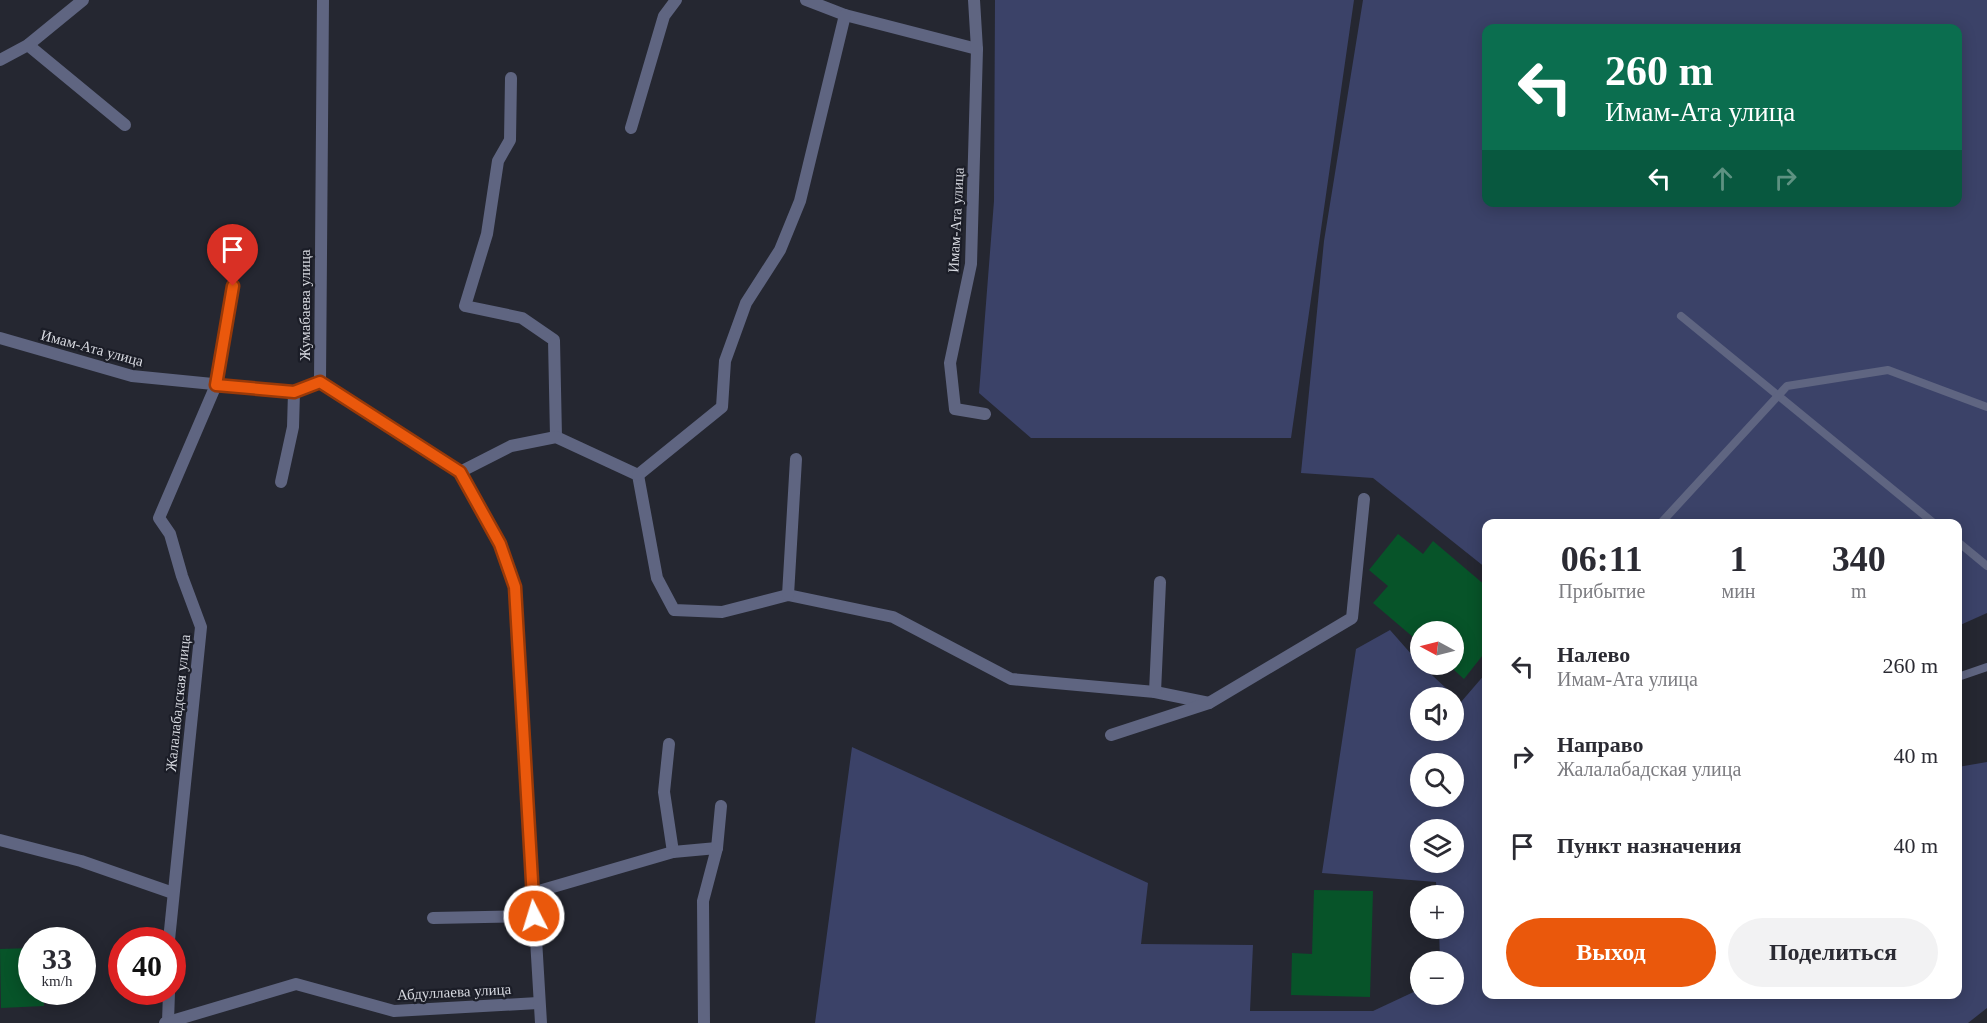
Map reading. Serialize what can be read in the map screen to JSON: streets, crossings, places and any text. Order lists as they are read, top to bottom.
{
  "streets": {
    "street": [
      "Имам-Ата улица",
      "Жумабаева улица",
      "Жалалабадская улица",
      "Абдуллаева улица"
    ]
  },
  "crossings": [
    ["Имам-Ата улица", "Жумабаева улица"],
    ["Имам-Ата улица", "Жалалабадская улица"],
    ["Жумабаева улица", "Абдуллаева улица"]
  ],
  "north": "left",
  "page": {
    "turn": ["260 m", "Имам-Ата улица"],
    "eta": [
      "06:11",
      "Прибытие",
      "1",
      "мин",
      "340",
      "m"
    ],
    "map_buttons": ["+", "−"],
    "list": [
      {
        "name": "Налево",
        "note": "Имам-Ата улица",
        "value": "260 m"
      },
      {
        "name": "Направо",
        "note": "Жалалабадская улица",
        "value": "40 m"
      },
      {
        "name": "Пункт назначения",
        "value": "40 m"
      }
    ],
    "buttons": ["Выход", "Поделиться"],
    "speed": "33 km/h",
    "limit": "40"
  }
}
